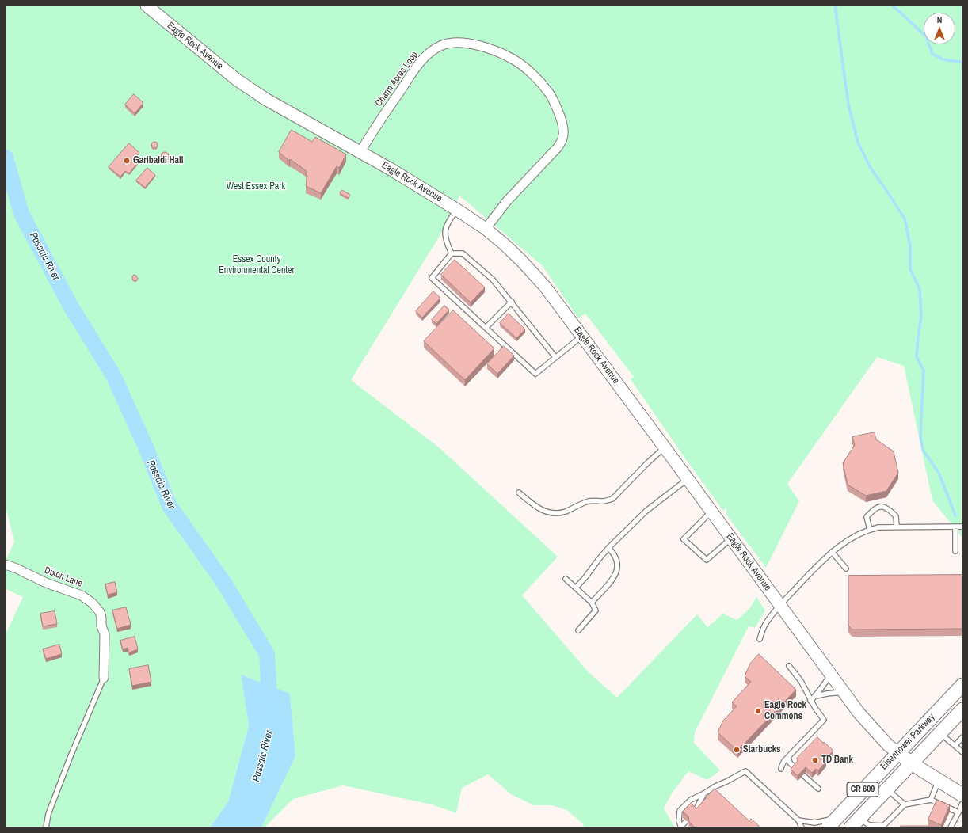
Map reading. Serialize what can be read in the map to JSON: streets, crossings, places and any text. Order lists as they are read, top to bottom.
{
  "streets": {
    "main road": ["Eagle Rock Avenue", "Eisenhower Parkway", "CR 609"],
    "street": ["Charm Acres Loop", "Dixon Lane"]
  },
  "crossings": [
    ["Eagle Rock Avenue", "Charm Acres Loop"],
    ["Eagle Rock Avenue", "Eisenhower Parkway"]
  ],
  "water": ["Passaic River"],
  "parks": ["West Essex Park", "Essex County Environmental Center"],
  "places": [
    "Garibaldi Hall",
    "Eagle Rock Commons",
    "Starbucks",
    "TD Bank"
  ],
  "north": "top"
}
